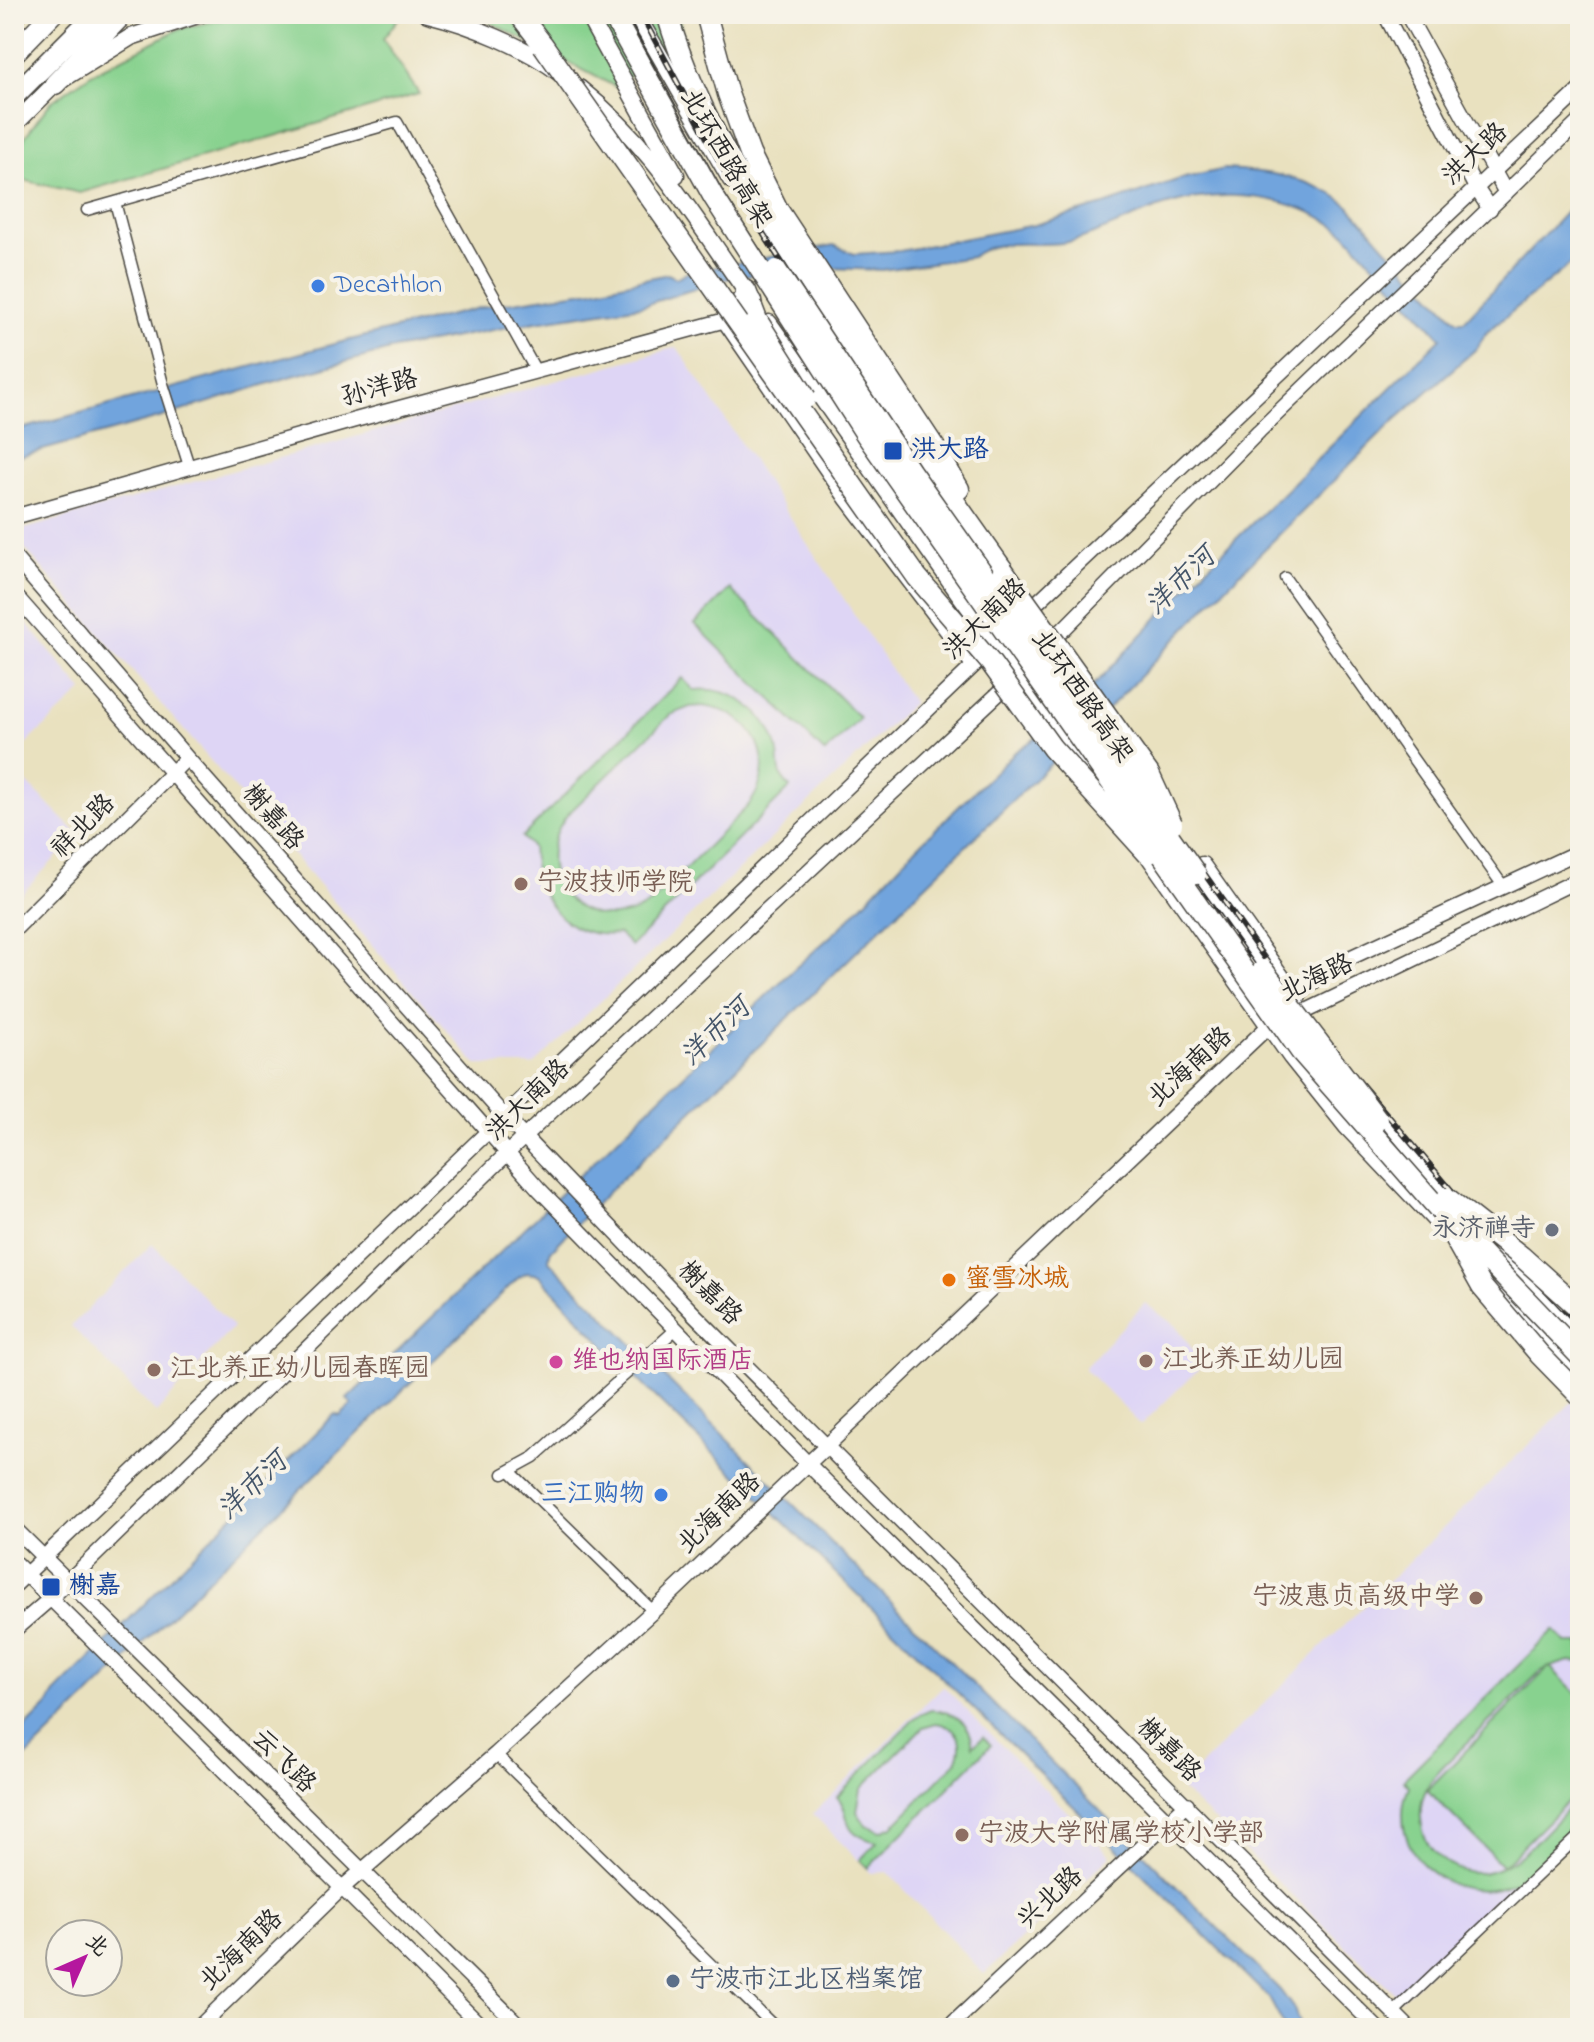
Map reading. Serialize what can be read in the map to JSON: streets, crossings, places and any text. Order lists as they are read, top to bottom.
{
  "streets": {
    "highway": ["北环西路高架"],
    "main road": [
      "洪大路",
      "孙洋路",
      "洪大南路",
      "榭嘉路",
      "祥北路",
      "北海路",
      "北海南路",
      "云飞路",
      "兴北路"
    ]
  },
  "crossings": [
    ["洪大路", "洪大南路"],
    ["洪大南路", "榭嘉路"],
    ["洪大南路", "云飞路"],
    ["榭嘉路", "祥北路"],
    ["榭嘉路", "北海南路"],
    ["榭嘉路", "兴北路"],
    ["北海路", "北海南路"],
    ["北海南路", "云飞路"]
  ],
  "water": ["洋市河"],
  "places": {
    "other": [
      "Decathlon",
      "宁波技师学院",
      "永济禅寺",
      "蜜雪冰城",
      "江北养正幼儿园",
      "维也纳国际酒店",
      "江北养正幼儿园春晖园",
      "三江购物",
      "宁波惠贞高级中学",
      "宁波大学附属学校小学部",
      "宁波市江北区档案馆"
    ],
    "transit": ["洪大路", "榭嘉"]
  },
  "north": "top right"
}
